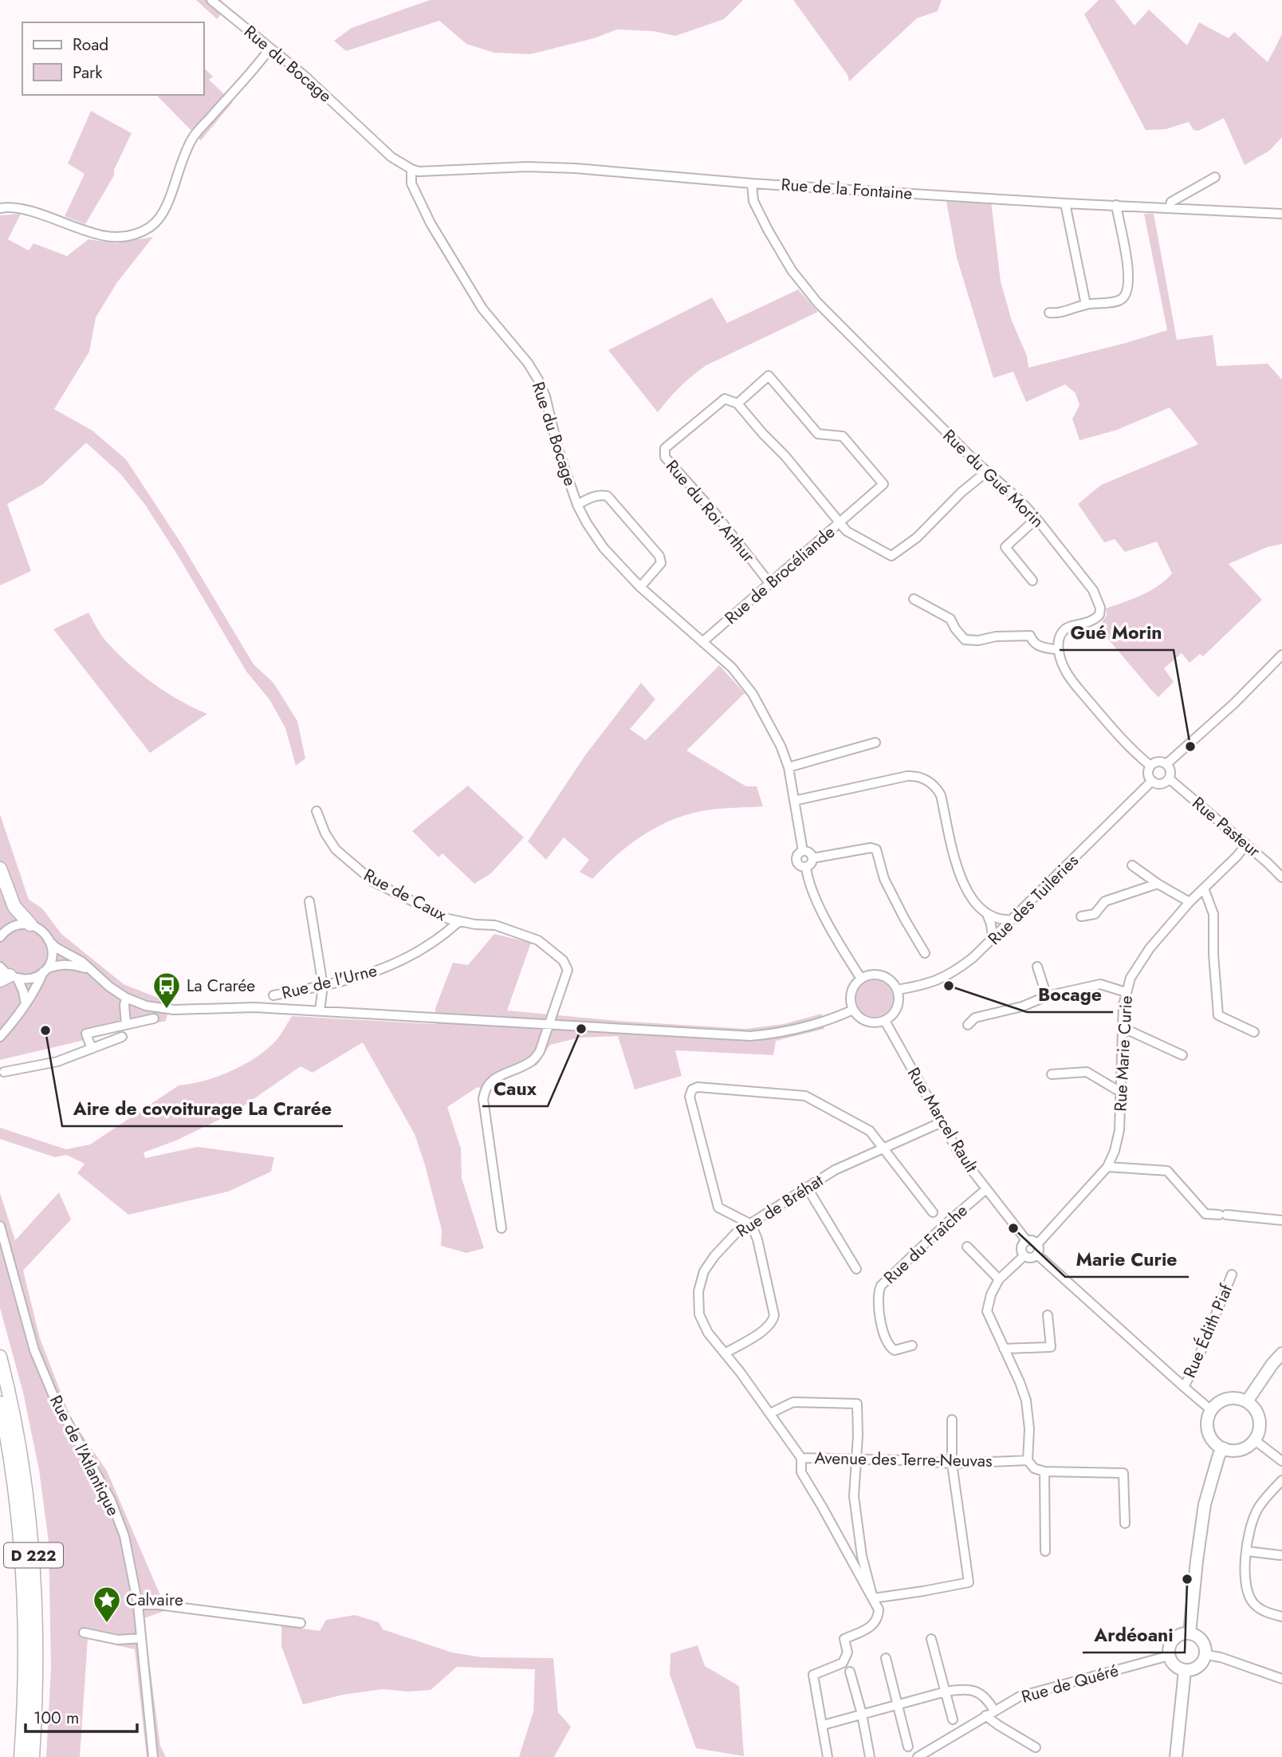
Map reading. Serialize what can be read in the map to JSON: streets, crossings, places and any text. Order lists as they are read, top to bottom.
{
  "streets": {
    "highway": ["D 222"],
    "street": [
      "Rue du Bocage",
      "Rue de la Fontaine",
      "Rue du Gué Morin",
      "Rue du Roi Arthur",
      "Rue de Brocéliande",
      "Rue Pasteur",
      "Rue de Caux",
      "Rue des Tuileries",
      "Rue de l'Urne",
      "Rue Marie Curie",
      "Rue Marcel Rault",
      "Rue de Bréhat",
      "Rue du Fraîche",
      "Rue Édith Piaf",
      "Rue de l'Atlantique",
      "Avenue des Terre-Neuvas",
      "Rue de Quéré"
    ]
  },
  "crossings": [
    ["Rue du Bocage", "Rue de la Fontaine"],
    ["Rue du Bocage", "Rue de Brocéliande"],
    ["Rue de la Fontaine", "Rue du Gué Morin"],
    ["Rue du Gué Morin", "Rue de Brocéliande"],
    ["Rue du Roi Arthur", "Rue de Brocéliande"],
    ["Rue Pasteur", "Rue des Tuileries"],
    ["Rue Pasteur", "Rue Marie Curie"],
    ["Rue de Caux", "Rue de l'Urne"],
    ["Rue des Tuileries", "Rue Marcel Rault"],
    ["Rue Marie Curie", "Rue Marcel Rault"],
    ["Rue Marcel Rault", "Rue de Bréhat"],
    ["Rue Marcel Rault", "Rue du Fraîche"],
    ["Rue de Bréhat", "Avenue des Terre-Neuvas"]
  ],
  "places": {
    "other": [
      "Gué Morin",
      "Bocage",
      "Caux",
      "Aire de covoiturage La Crarée",
      "Marie Curie",
      "Ardéoani"
    ],
    "bus stop": ["La Crarée"],
    "place": ["Calvaire"]
  },
  "legend": ["Road", "Park"],
  "scale_bar": "100 m"
}
